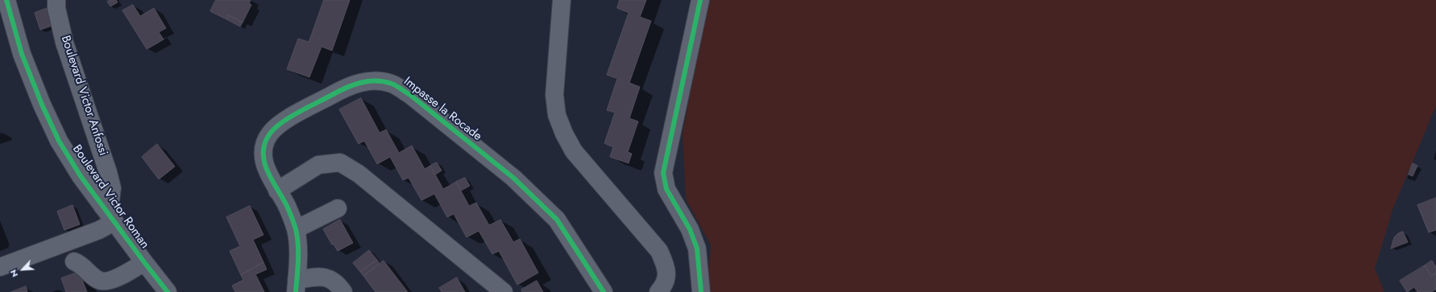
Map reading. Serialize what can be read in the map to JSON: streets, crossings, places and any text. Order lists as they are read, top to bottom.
{
  "streets": {
    "street": ["Boulevard Victor Anfossi", "Impasse la Rocade", "Boulevard Victor Roman"]
  },
  "crossings": [
    ["Boulevard Victor Anfossi", "Boulevard Victor Roman"]
  ],
  "north": "bottom left"
}
